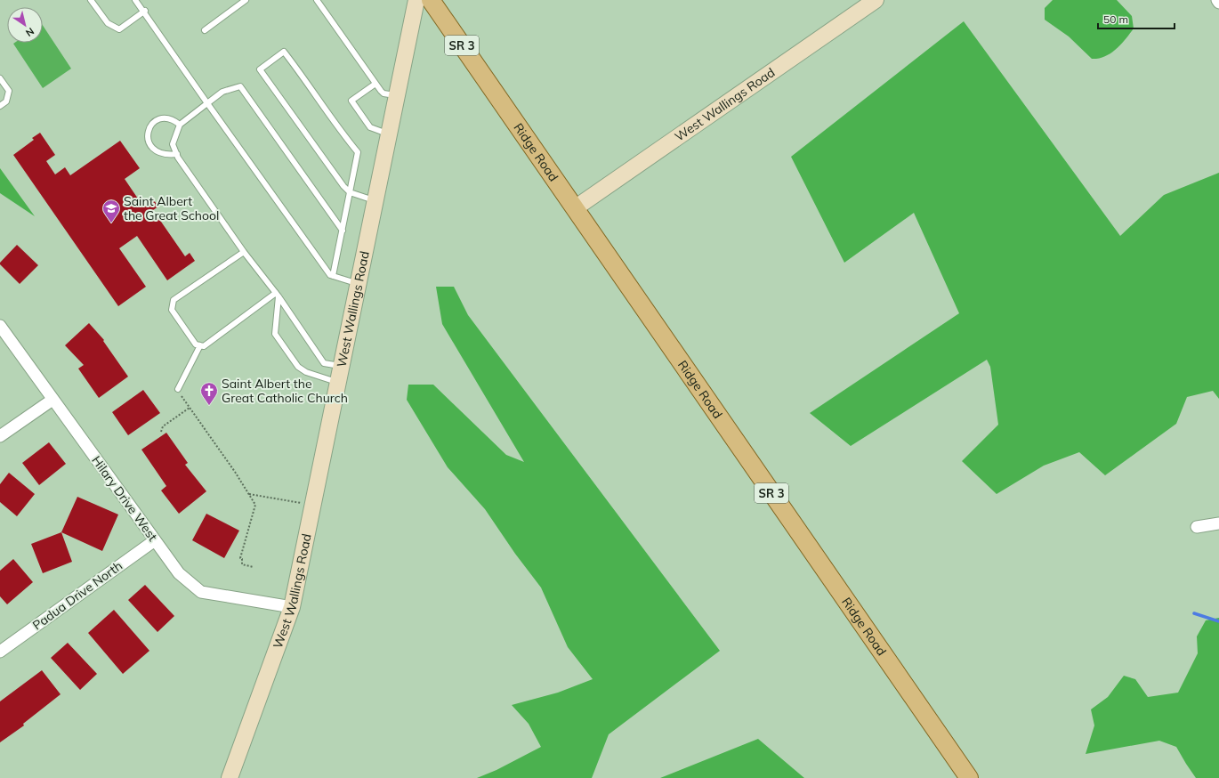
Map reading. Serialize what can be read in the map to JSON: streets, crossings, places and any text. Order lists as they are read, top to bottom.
{
  "streets": {
    "main road": ["SR 3", "Ridge Road"],
    "street": ["West Wallings Road", "Hilary Drive West", "Padua Drive North"]
  },
  "crossings": [
    ["West Wallings Road", "Ridge Road"],
    ["West Wallings Road", "Hilary Drive West"],
    ["Hilary Drive West", "Padua Drive North"]
  ],
  "places": {
    "school or university": ["Saint Albert the Great School"],
    "church": ["Saint Albert the Great Catholic Church"]
  },
  "scale_bar": "50 m",
  "north": "bottom right"
}
